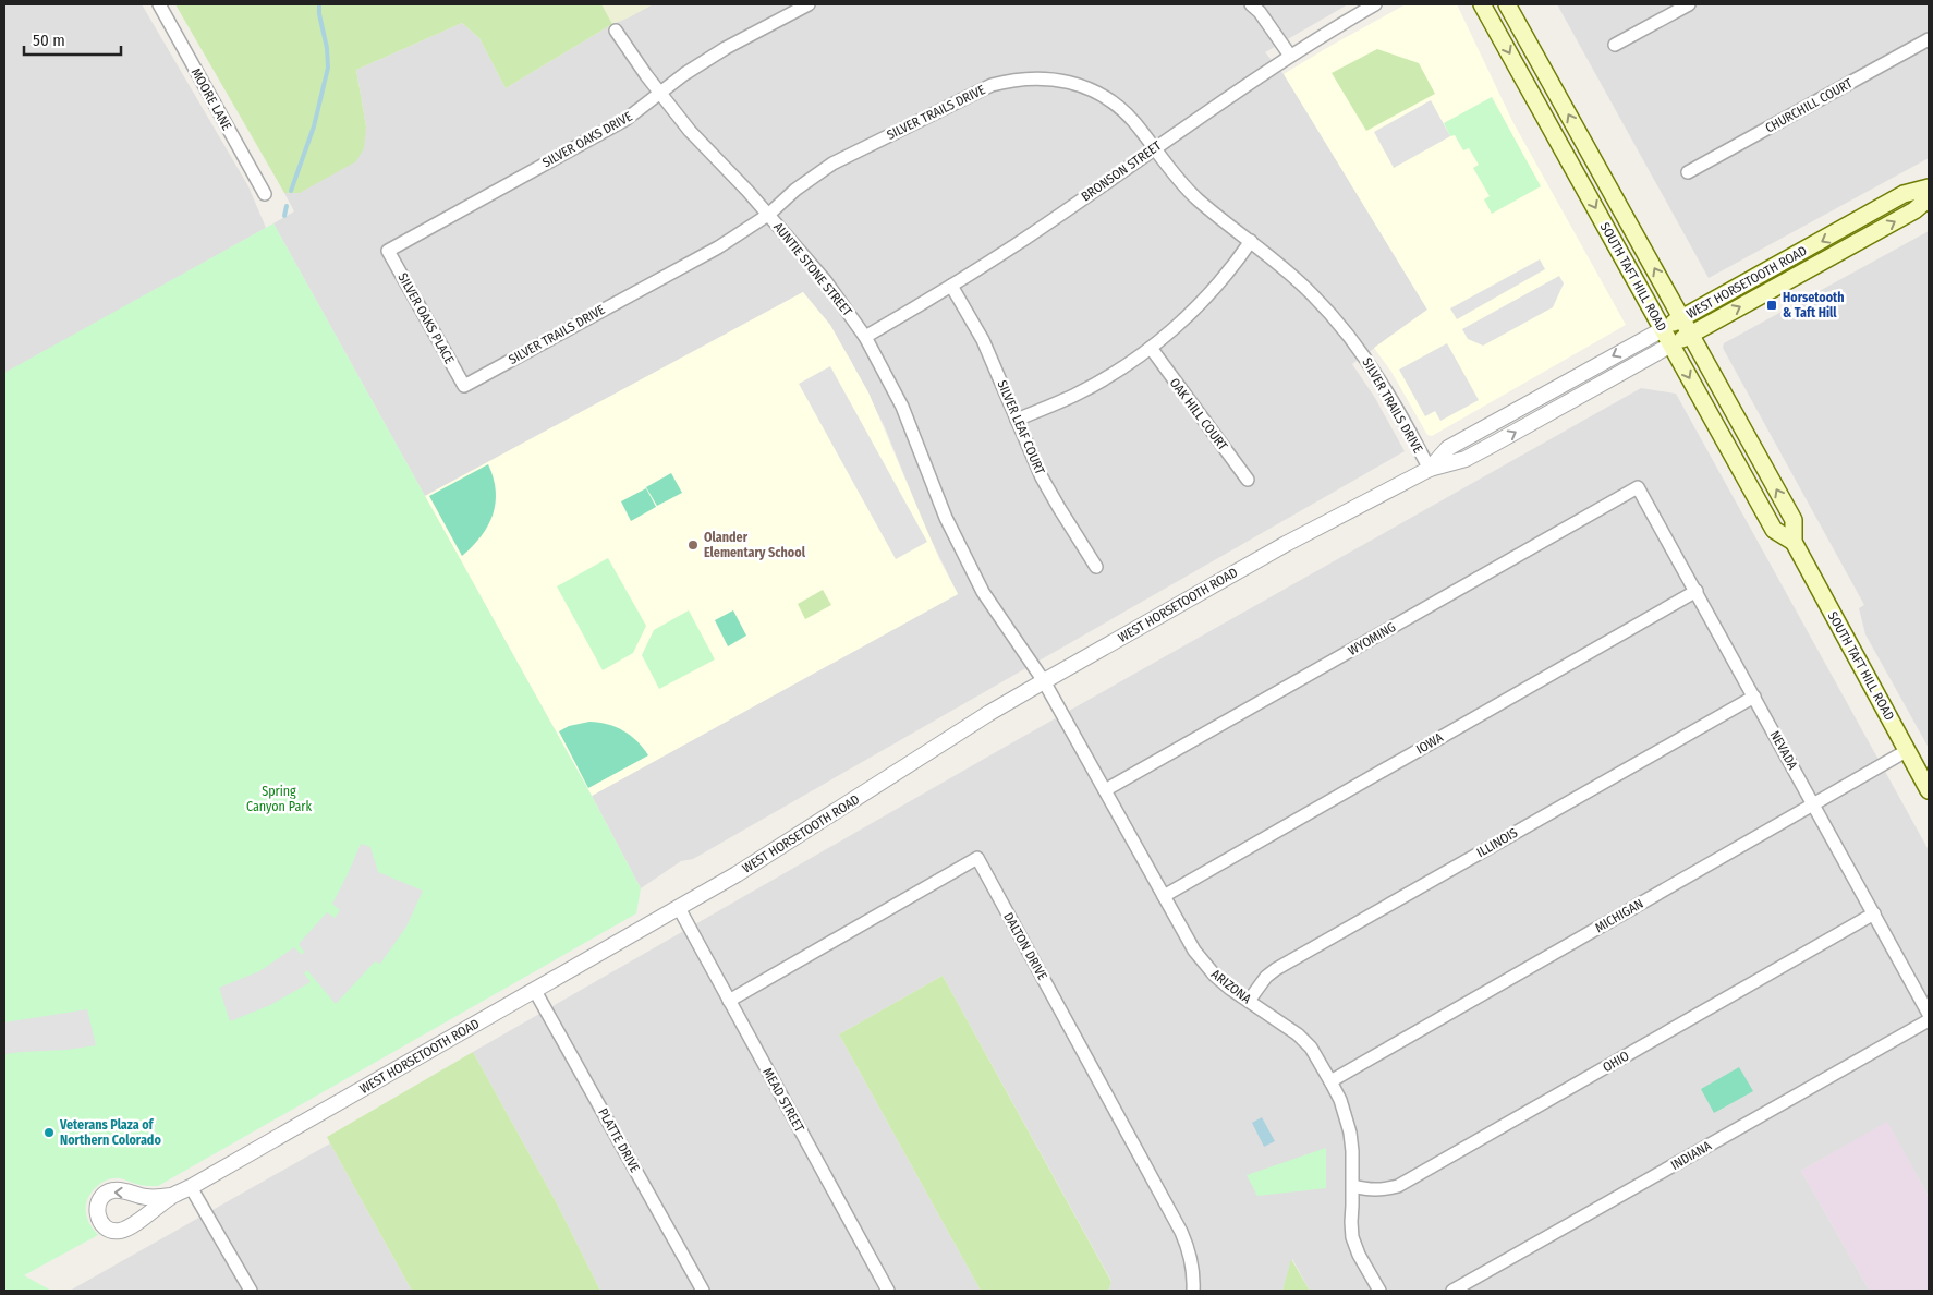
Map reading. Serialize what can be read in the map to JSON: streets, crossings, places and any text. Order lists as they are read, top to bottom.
{
  "streets": {
    "main road": ["SOUTH TAFT HILL ROAD", "WEST HORSETOOTH ROAD"],
    "street": [
      "MOORE LANE",
      "CHURCHILL COURT",
      "SILVER TRAILS DRIVE",
      "SILVER OAKS DRIVE",
      "BRONSON STREET",
      "AUNTIE STONE STREET",
      "SILVER OAKS PLACE",
      "OAK HILL COURT",
      "SILVER LEAF COURT",
      "WYOMING",
      "IOWA",
      "NEVADA",
      "ILLINOIS",
      "MICHIGAN",
      "DALTON DRIVE",
      "ARIZONA",
      "OHIO",
      "MEAD STREET",
      "PLATTE DRIVE",
      "INDIANA"
    ]
  },
  "crossings": [
    ["SILVER TRAILS DRIVE", "BRONSON STREET"],
    ["SILVER TRAILS DRIVE", "AUNTIE STONE STREET"],
    ["SILVER TRAILS DRIVE", "WEST HORSETOOTH ROAD"],
    ["SILVER TRAILS DRIVE", "SILVER OAKS PLACE"],
    ["SILVER OAKS DRIVE", "AUNTIE STONE STREET"],
    ["SILVER OAKS DRIVE", "SILVER OAKS PLACE"],
    ["BRONSON STREET", "AUNTIE STONE STREET"],
    ["BRONSON STREET", "SILVER LEAF COURT"],
    ["AUNTIE STONE STREET", "WEST HORSETOOTH ROAD"],
    ["AUNTIE STONE STREET", "ARIZONA"],
    ["SOUTH TAFT HILL ROAD", "WEST HORSETOOTH ROAD"],
    ["SOUTH TAFT HILL ROAD", "MICHIGAN"],
    ["WEST HORSETOOTH ROAD", "ARIZONA"],
    ["WEST HORSETOOTH ROAD", "MEAD STREET"],
    ["WEST HORSETOOTH ROAD", "PLATTE DRIVE"],
    ["WYOMING", "NEVADA"],
    ["WYOMING", "ARIZONA"],
    ["IOWA", "NEVADA"],
    ["IOWA", "ARIZONA"],
    ["NEVADA", "ILLINOIS"],
    ["NEVADA", "MICHIGAN"],
    ["NEVADA", "OHIO"],
    ["ILLINOIS", "ARIZONA"],
    ["MICHIGAN", "ARIZONA"],
    ["DALTON DRIVE", "MEAD STREET"],
    ["ARIZONA", "OHIO"]
  ],
  "parks": ["Spring Canyon Park"],
  "places": {
    "transit": ["Horsetooth & Taft Hill"],
    "other": ["Olander Elementary School", "Veterans Plaza of Northern Colorado"]
  },
  "scale_bar": "50 m"
}
